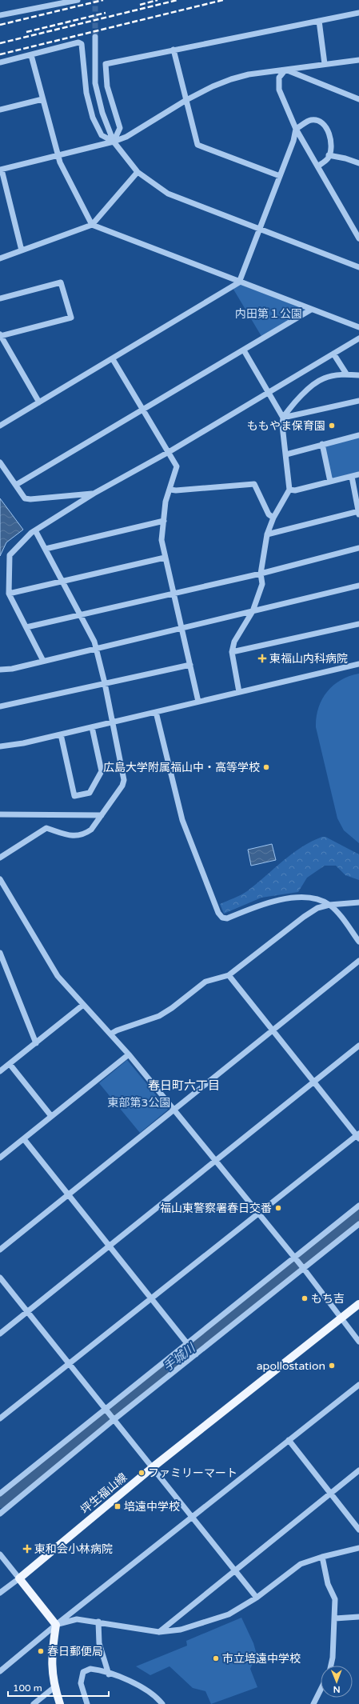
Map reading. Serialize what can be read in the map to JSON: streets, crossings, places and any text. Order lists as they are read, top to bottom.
{
  "streets": {
    "main road": ["坪生福山線"]
  },
  "districts": ["春日町六丁目"],
  "water": ["手城川"],
  "parks": ["内田第１公園", "東部第3公園"],
  "places": {
    "other": [
      "ももやま保育園",
      "広島大学附属福山中・高等学校",
      "福山東警察署春日交番",
      "もち吉",
      "apollostation",
      "ファミリーマート",
      "春日郵便局",
      "市立培遠中学校"
    ],
    "health": ["東福山内科病院", "東和会小林病院"],
    "transit": ["培遠中学校"]
  },
  "scale_bar": "100 m",
  "north": "bottom"
}
